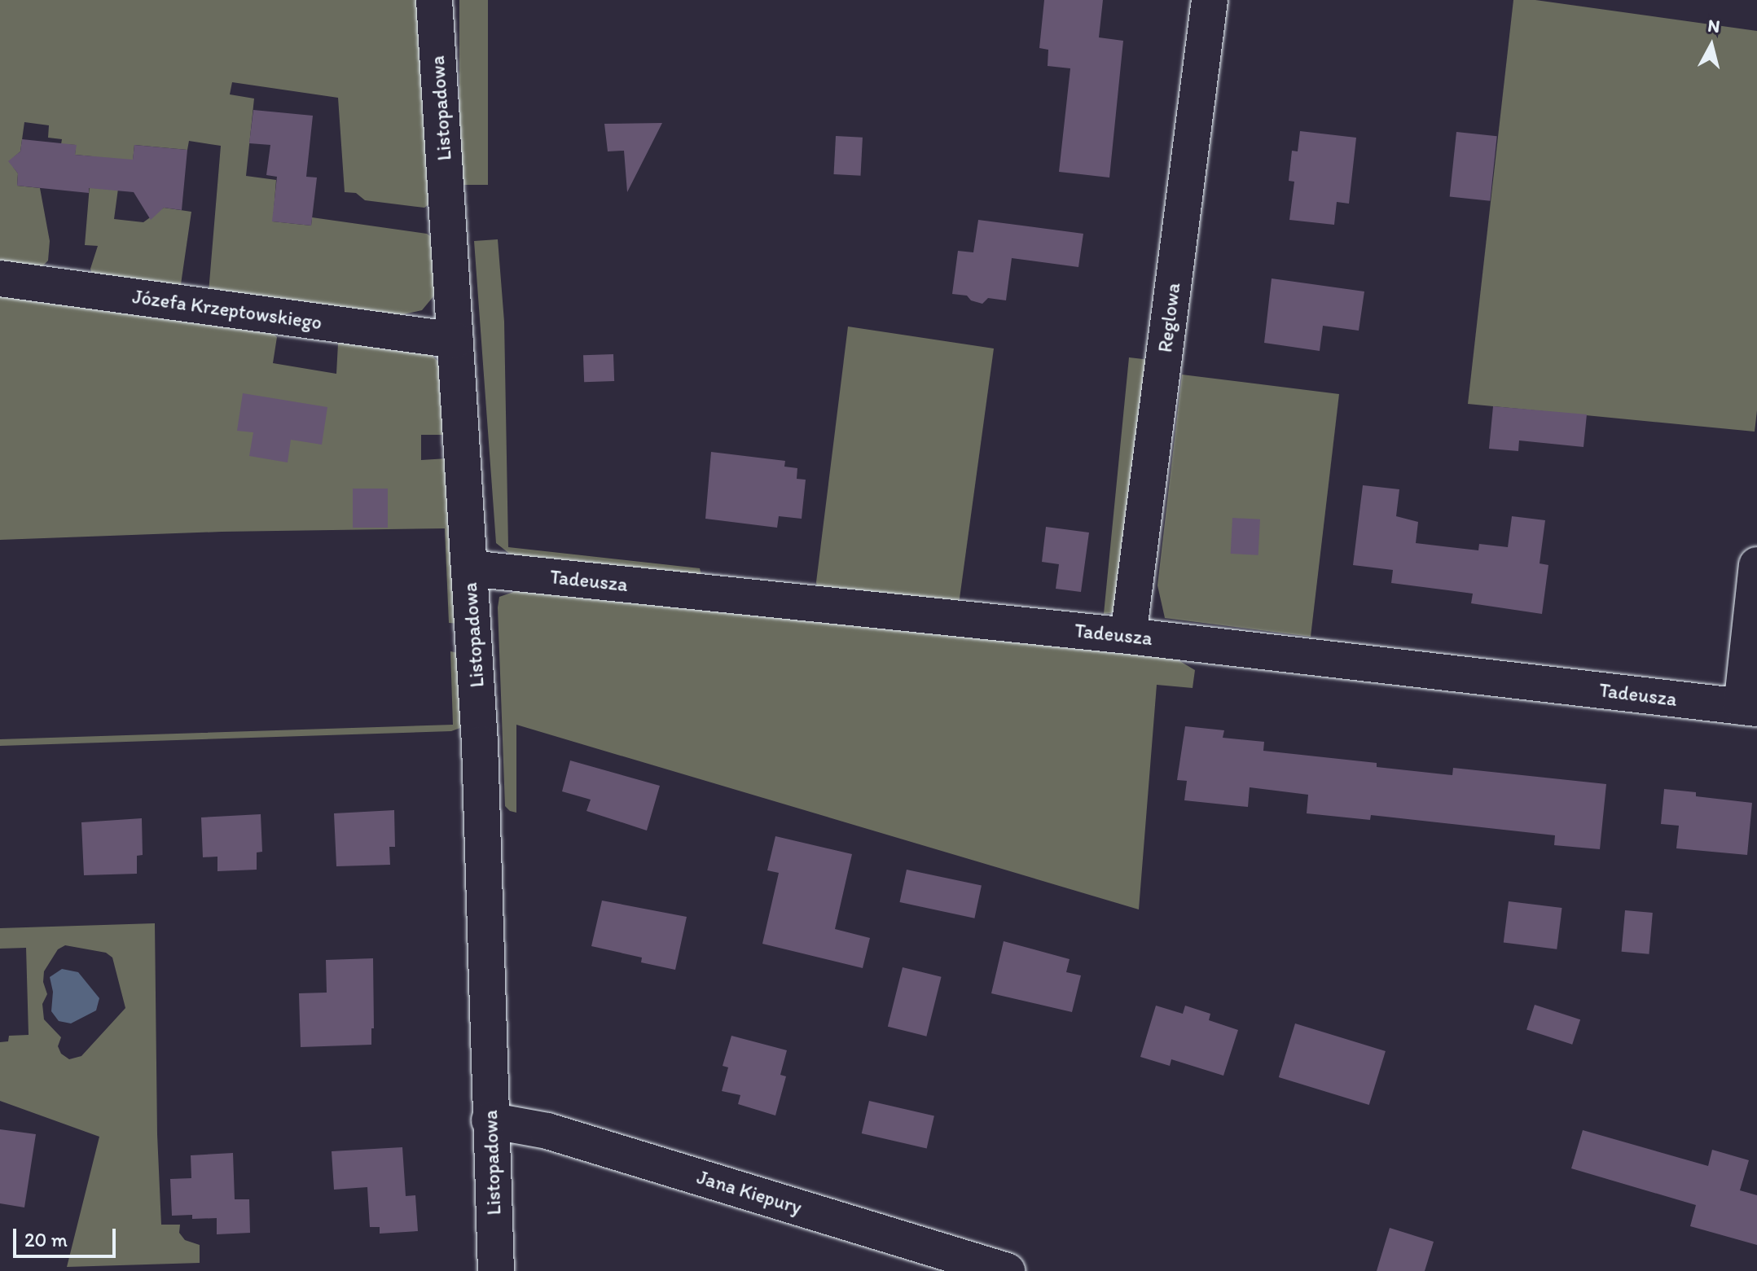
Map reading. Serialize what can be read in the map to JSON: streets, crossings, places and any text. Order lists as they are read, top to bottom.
{
  "streets": {
    "street": [
      "Listopadowa",
      "Józefa Krzeptowskiego",
      "Reglowa",
      "Tadeusza",
      "Jana Kiepury"
    ]
  },
  "crossings": [
    ["Listopadowa", "Józefa Krzeptowskiego"],
    ["Listopadowa", "Tadeusza"],
    ["Listopadowa", "Jana Kiepury"],
    ["Reglowa", "Tadeusza"]
  ],
  "scale_bar": "20 m",
  "north": "top"
}
